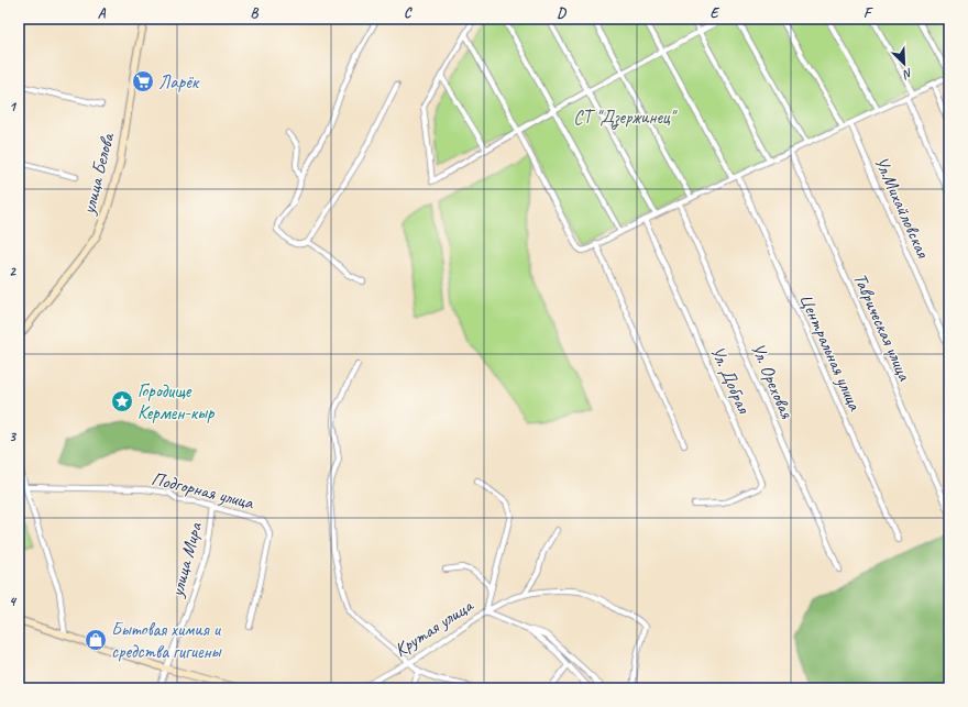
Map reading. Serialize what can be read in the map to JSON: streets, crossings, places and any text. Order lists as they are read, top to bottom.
{
  "streets": {
    "main road": ["улица Белова"],
    "street": [
      "Ул.Михайловская",
      "Таврическая улица",
      "Центральная улица",
      "Ул. Добрая",
      "Ул. Ореховая",
      "Подгорная улица",
      "улица Мира",
      "Крутая улица"
    ]
  },
  "crossings": [
    ["Подгорная улица", "улица Мира"]
  ],
  "parks": ["СТ \"Дзержинец\""],
  "places": {
    "supermarket": ["Ларёк"],
    "place": ["Городище Кермен-кыр"],
    "shop": ["Бытовая химия и средства гигиены"]
  },
  "north": "bottom right",
  "grid": {
    "columns": [
      "A",
      "B",
      "C",
      "D",
      "E",
      "F"
    ],
    "rows": [
      "1",
      "2",
      "3",
      "4"
    ]
  }
}
